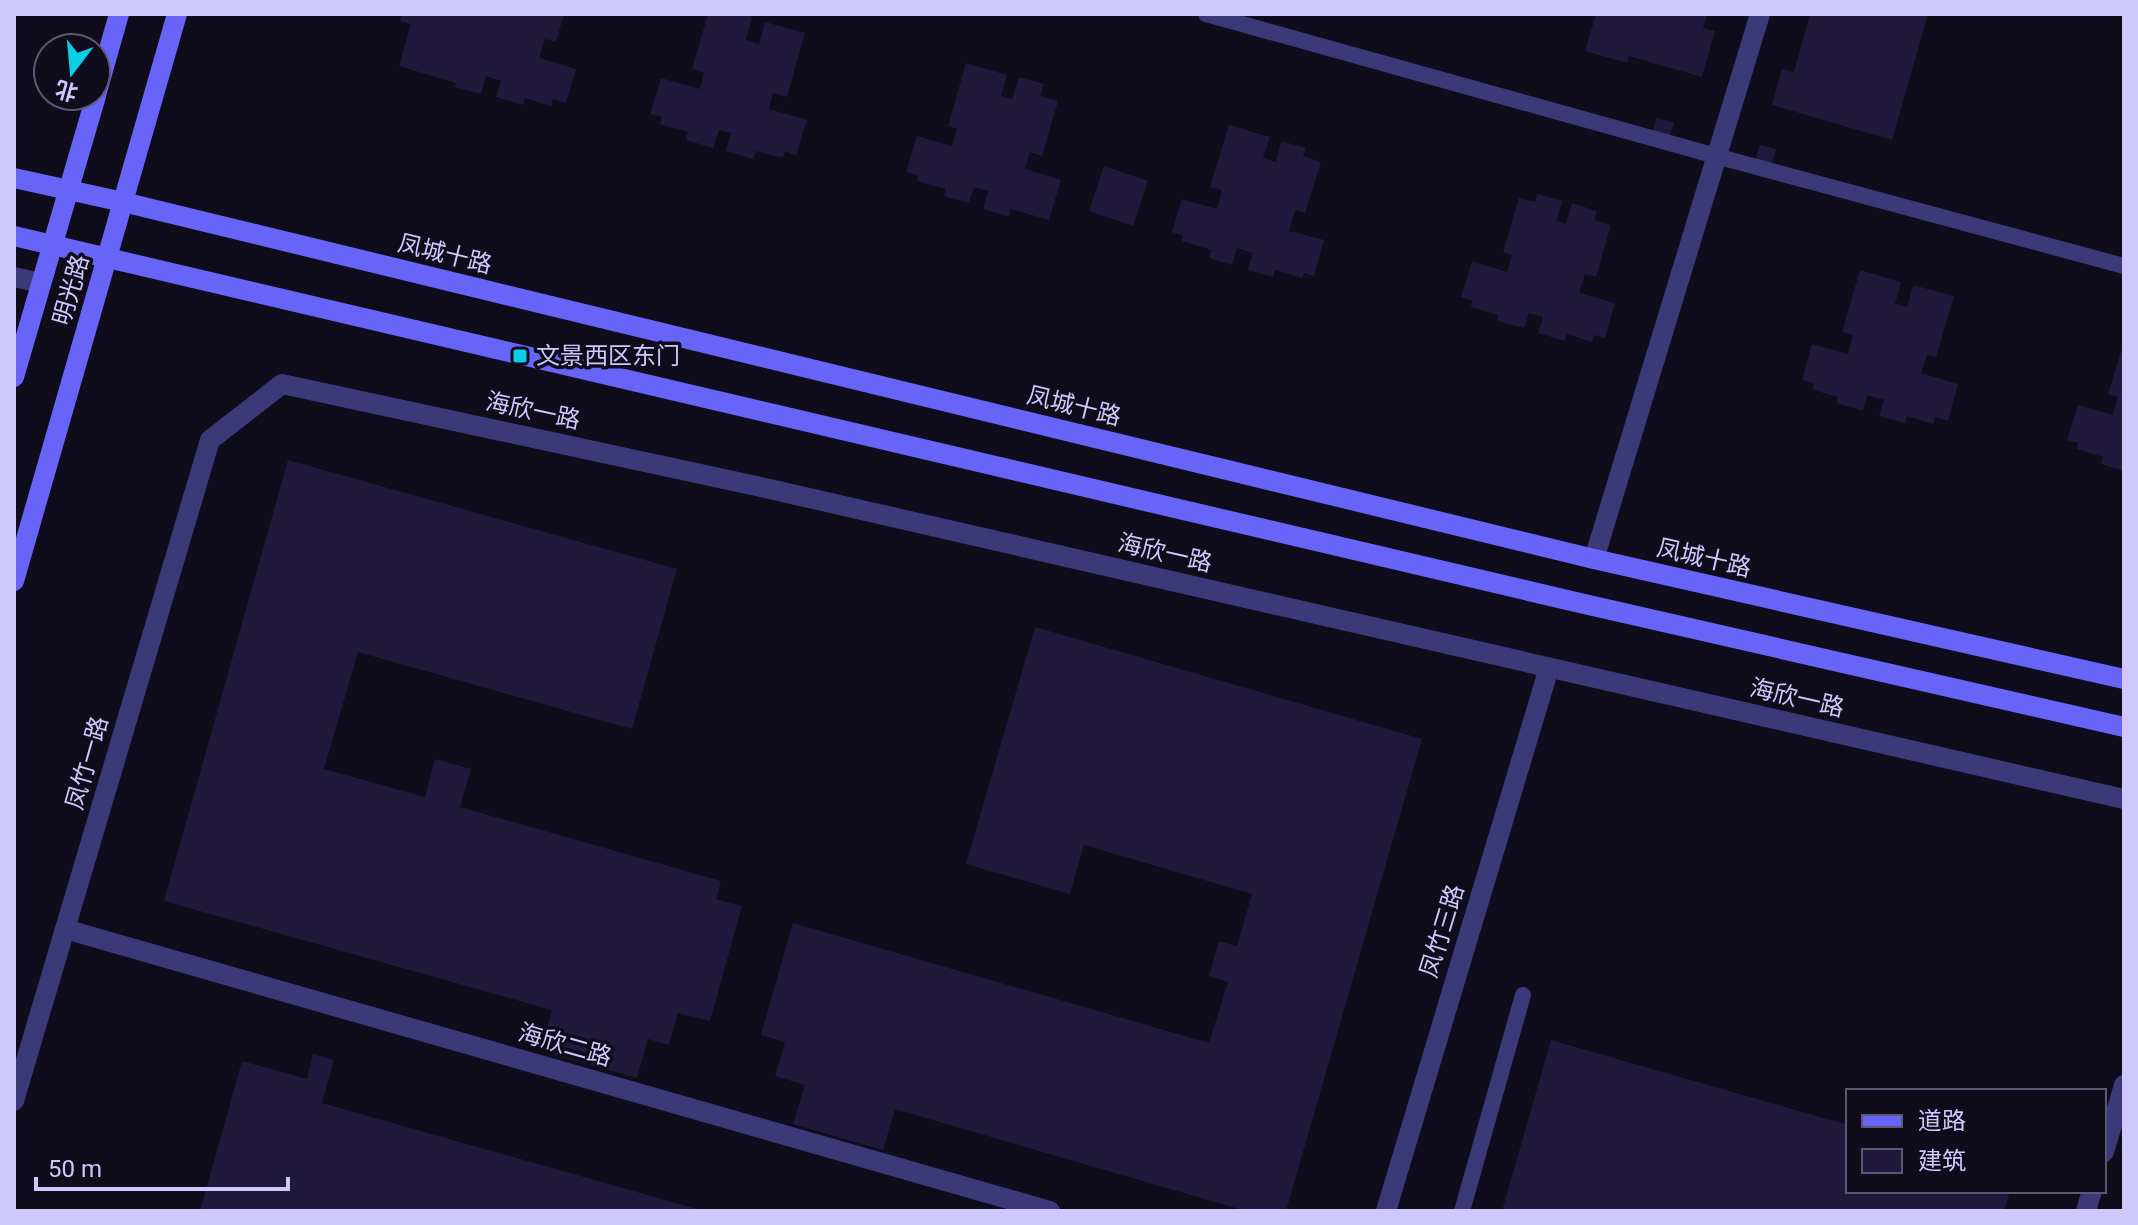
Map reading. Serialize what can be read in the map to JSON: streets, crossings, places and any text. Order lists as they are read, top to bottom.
{
  "streets": {
    "main road": ["凤城十路", "明光路"],
    "street": [
      "海欣一路",
      "凤竹一路",
      "凤竹三路",
      "海欣二路"
    ]
  },
  "crossings": [
    ["凤城十路", "明光路"],
    ["海欣一路", "凤竹一路"],
    ["海欣一路", "凤竹三路"],
    ["凤竹一路", "海欣二路"]
  ],
  "places": {
    "transit": ["文景西区东门"]
  },
  "legend": ["道路", "建筑"],
  "scale_bar": "50 m",
  "north": "bottom"
}
